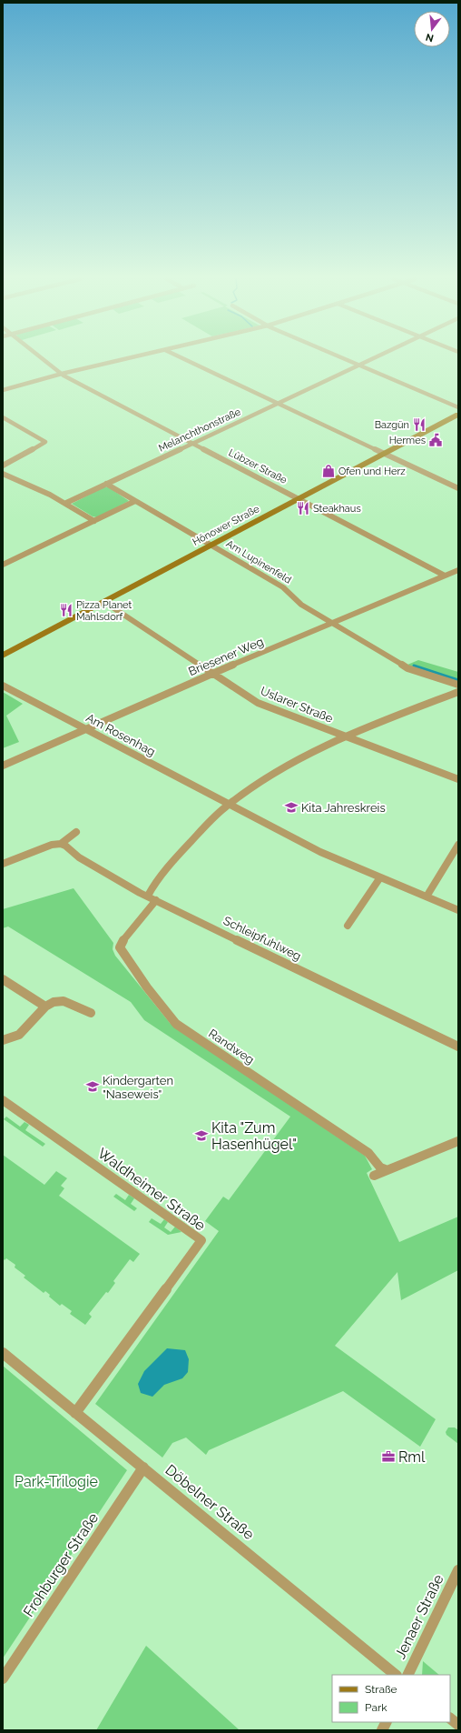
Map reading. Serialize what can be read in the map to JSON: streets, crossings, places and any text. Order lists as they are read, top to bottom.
{
  "streets": {
    "main road": ["Hönower Straße"],
    "street": [
      "Melanchthonstraße",
      "Lübzer Straße",
      "Am Lupinenfeld",
      "Briesener Weg",
      "Uslarer Straße",
      "Am Rosenhag",
      "Schleipfuhlweg",
      "Randweg",
      "Waldheimer Straße",
      "Döbelner Straße",
      "Frohburger Straße",
      "Jenaer Straße"
    ]
  },
  "crossings": [
    ["Melanchthonstraße", "Lübzer Straße"],
    ["Melanchthonstraße", "Am Lupinenfeld"],
    ["Lübzer Straße", "Hönower Straße"],
    ["Lübzer Straße", "Briesener Weg"],
    ["Hönower Straße", "Am Lupinenfeld"],
    ["Hönower Straße", "Uslarer Straße"],
    ["Am Lupinenfeld", "Briesener Weg"],
    ["Briesener Weg", "Uslarer Straße"],
    ["Briesener Weg", "Am Rosenhag"],
    ["Schleipfuhlweg", "Randweg"],
    ["Waldheimer Straße", "Döbelner Straße"],
    ["Döbelner Straße", "Frohburger Straße"]
  ],
  "parks": ["Park-Trilogie"],
  "places": {
    "restaurant": ["Bazgün", "Steakhaus", "Pizza Planet Mahlsdorf"],
    "public building": ["Hermes"],
    "shop": ["Ofen und Herz"],
    "school or university": ["Kita Jahreskreis", "Kindergarten \"Naseweis\"", "Kita \"Zum Hasenhügel\""],
    "office": ["Rml"]
  },
  "legend": ["Straße", "Park"],
  "north": "bottom"
}
